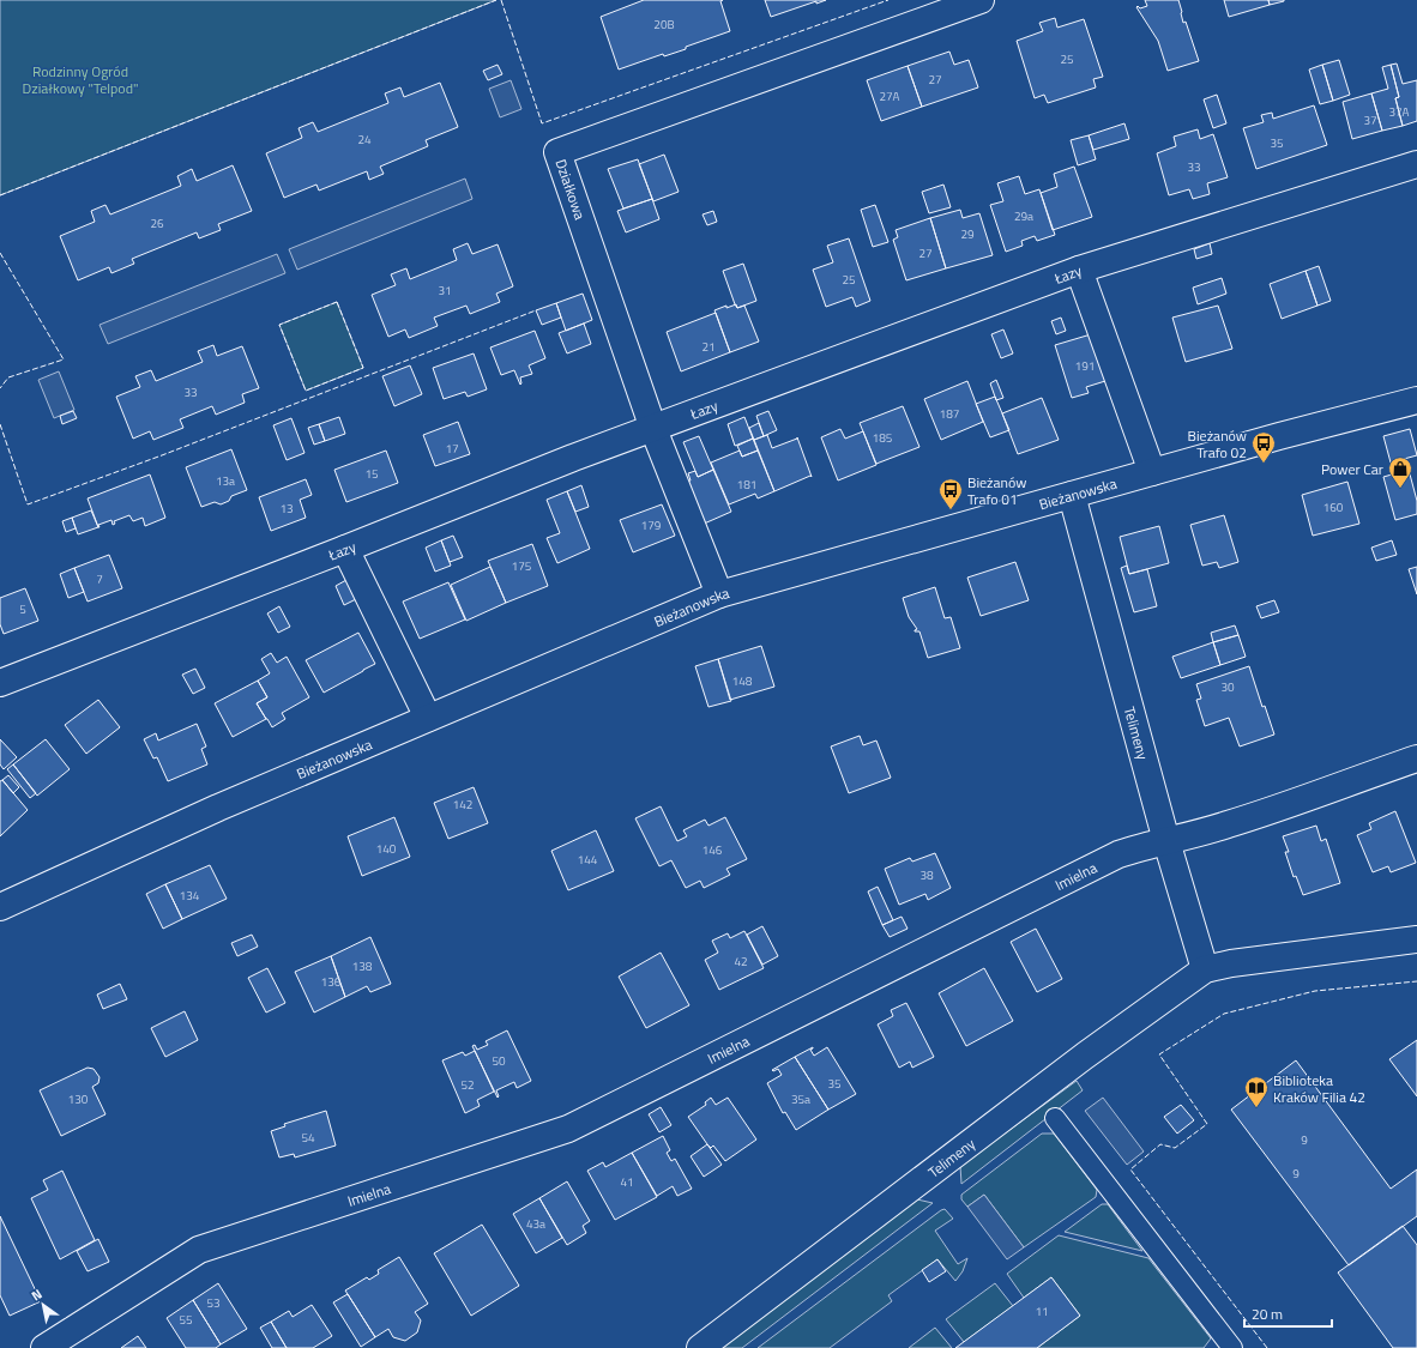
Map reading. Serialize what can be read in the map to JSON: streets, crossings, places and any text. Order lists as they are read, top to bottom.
{
  "streets": {
    "street": [
      "Działkowa",
      "Łazy",
      "Bieżanowska",
      "Telimeny",
      "Imielna"
    ]
  },
  "crossings": [
    ["Działkowa", "Łazy"],
    ["Działkowa", "Bieżanowska"],
    ["Bieżanowska", "Telimeny"],
    ["Telimeny", "Imielna"]
  ],
  "parks": ["Rodzinny Ogród Działkowy \"Telpod\""],
  "places": {
    "bus stop": ["Bieżanów Trafo 02", "Bieżanów Trafo 01"],
    "shop": ["Power Car"],
    "library": ["Biblioteka Kraków Filia 42"]
  },
  "house_numbers": [
    "20B",
    "25",
    "27",
    "27A",
    "37A",
    "37",
    "24",
    "35",
    "33",
    "29a",
    "26",
    "29",
    "27",
    "25",
    "31",
    "21",
    "191",
    "33",
    "187",
    "185",
    "17",
    "15",
    "13a",
    "181",
    "160",
    "13",
    "179",
    "175",
    "7",
    "5",
    "148",
    "30",
    "142",
    "140",
    "146",
    "144",
    "38",
    "134",
    "42",
    "138",
    "136",
    "50",
    "35",
    "52",
    "130",
    "35a",
    "54",
    "9",
    "9",
    "41",
    "43a",
    "53",
    "11",
    "55"
  ],
  "scale_bar": "20 m",
  "north": "top left"
}
